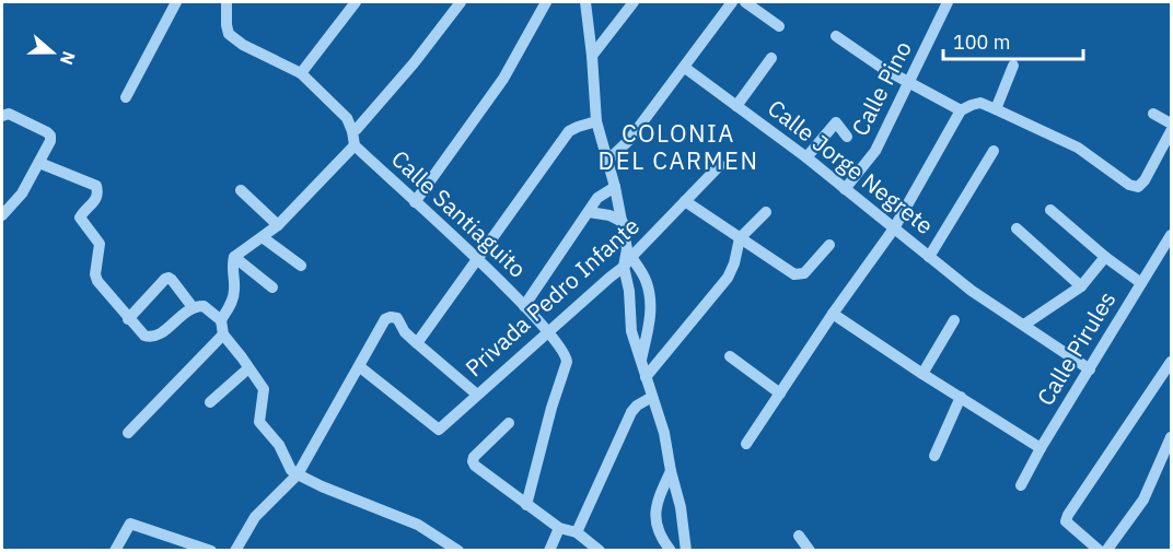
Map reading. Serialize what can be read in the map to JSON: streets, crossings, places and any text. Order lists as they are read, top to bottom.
{
  "streets": {
    "street": [
      "Calle Pino",
      "Calle Jorge Negrete",
      "Calle Santiaguito",
      "Privada Pedro Infante",
      "Calle Pirules"
    ]
  },
  "crossings": [
    ["Calle Pino", "Calle Jorge Negrete"],
    ["Calle Jorge Negrete", "Calle Pirules"],
    ["Calle Santiaguito", "Privada Pedro Infante"]
  ],
  "districts": ["COLONIA DEL CARMEN"],
  "scale_bar": "100 m",
  "north": "right"
}
